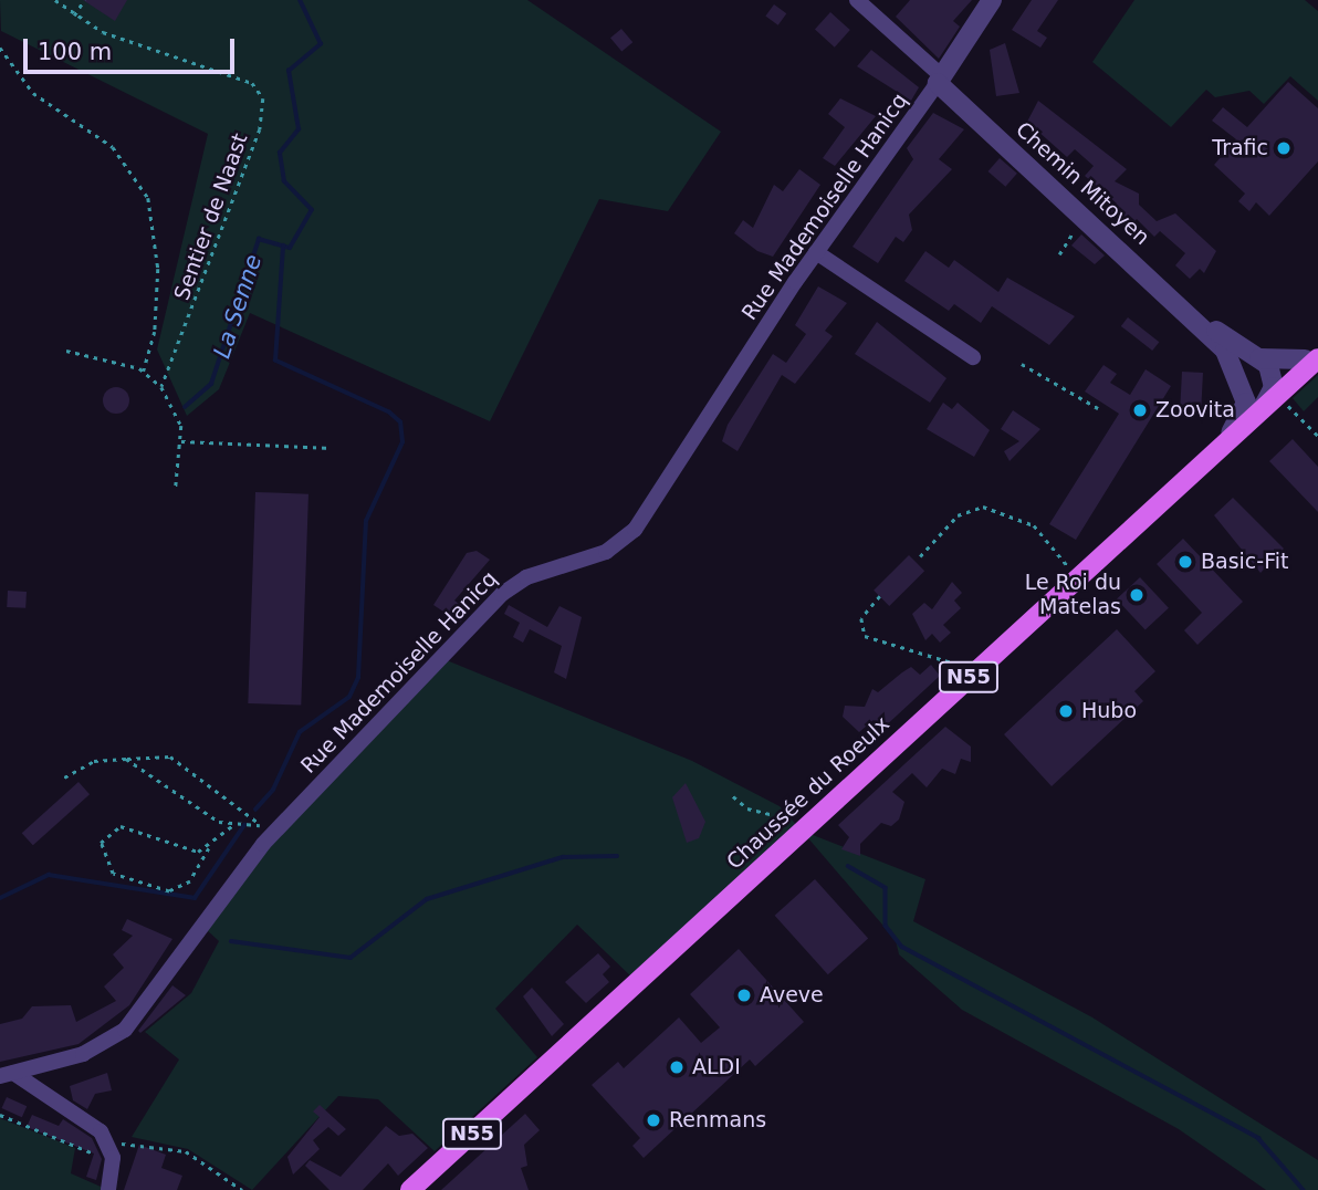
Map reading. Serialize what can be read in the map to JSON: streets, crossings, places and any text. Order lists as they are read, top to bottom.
{
  "streets": {
    "main road": ["N55", "Chaussée du Roeulx"],
    "street": ["Chemin Mitoyen", "Rue Mademoiselle Hanicq"],
    "path": ["Sentier de Naast"]
  },
  "crossings": [
    ["Chemin Mitoyen", "Rue Mademoiselle Hanicq"],
    ["N55", "Chaussée du Roeulx"]
  ],
  "water": ["La Senne"],
  "places": [
    "Trafic",
    "Zoovita",
    "Basic-Fit",
    "Le Roi du Matelas",
    "Hubo",
    "Aveve",
    "ALDI",
    "Renmans"
  ],
  "scale_bar": "100 m"
}
